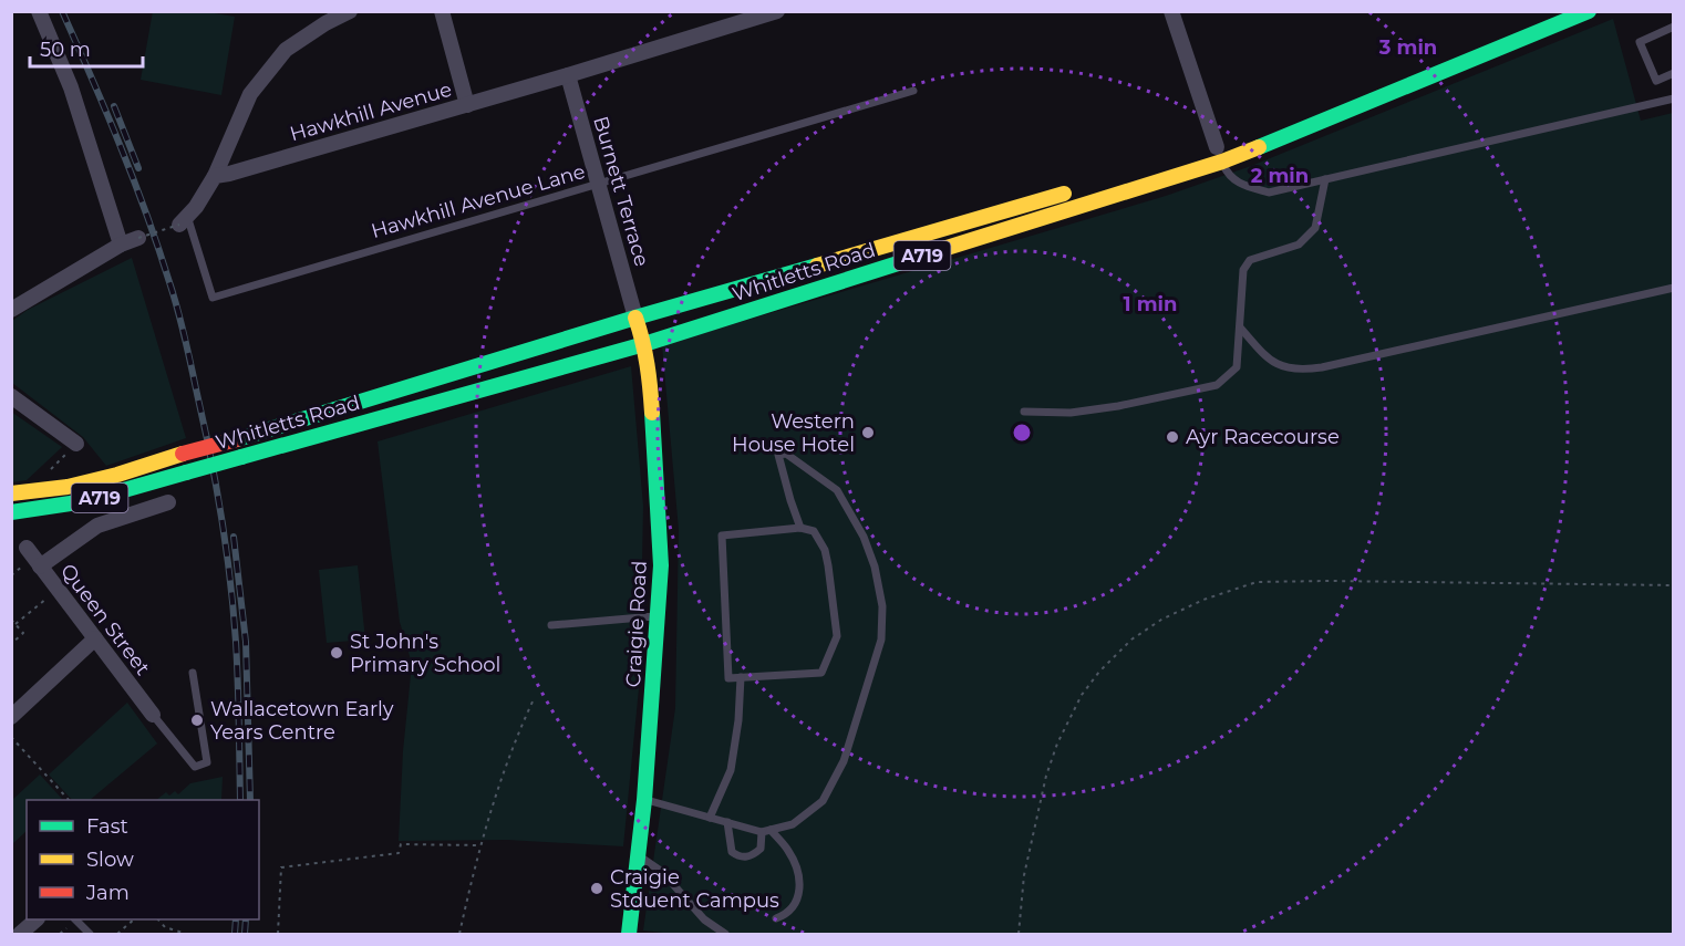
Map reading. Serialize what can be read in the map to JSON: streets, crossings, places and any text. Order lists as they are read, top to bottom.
{
  "streets": {
    "main road": ["A719", "Whitletts Road", "Craigie Road"],
    "street": ["Hawkhill Avenue", "Burnett Terrace", "Queen Street"],
    "lane": ["Hawkhill Avenue Lane"]
  },
  "crossings": [
    ["Hawkhill Avenue", "Burnett Terrace"],
    ["Burnett Terrace", "Hawkhill Avenue Lane"],
    ["Burnett Terrace", "Whitletts Road"],
    ["Burnett Terrace", "Craigie Road"],
    ["Whitletts Road", "Craigie Road"]
  ],
  "places": [
    "Western House Hotel",
    "Ayr Racecourse",
    "St John's Primary School",
    "Wallacetown Early Years Centre",
    "Craigie Stduent Campus"
  ],
  "legend": ["Fast", "Slow", "Jam"],
  "scale_bar": "50 m",
  "rings": ["3 min", "2 min", "1 min"]
}
